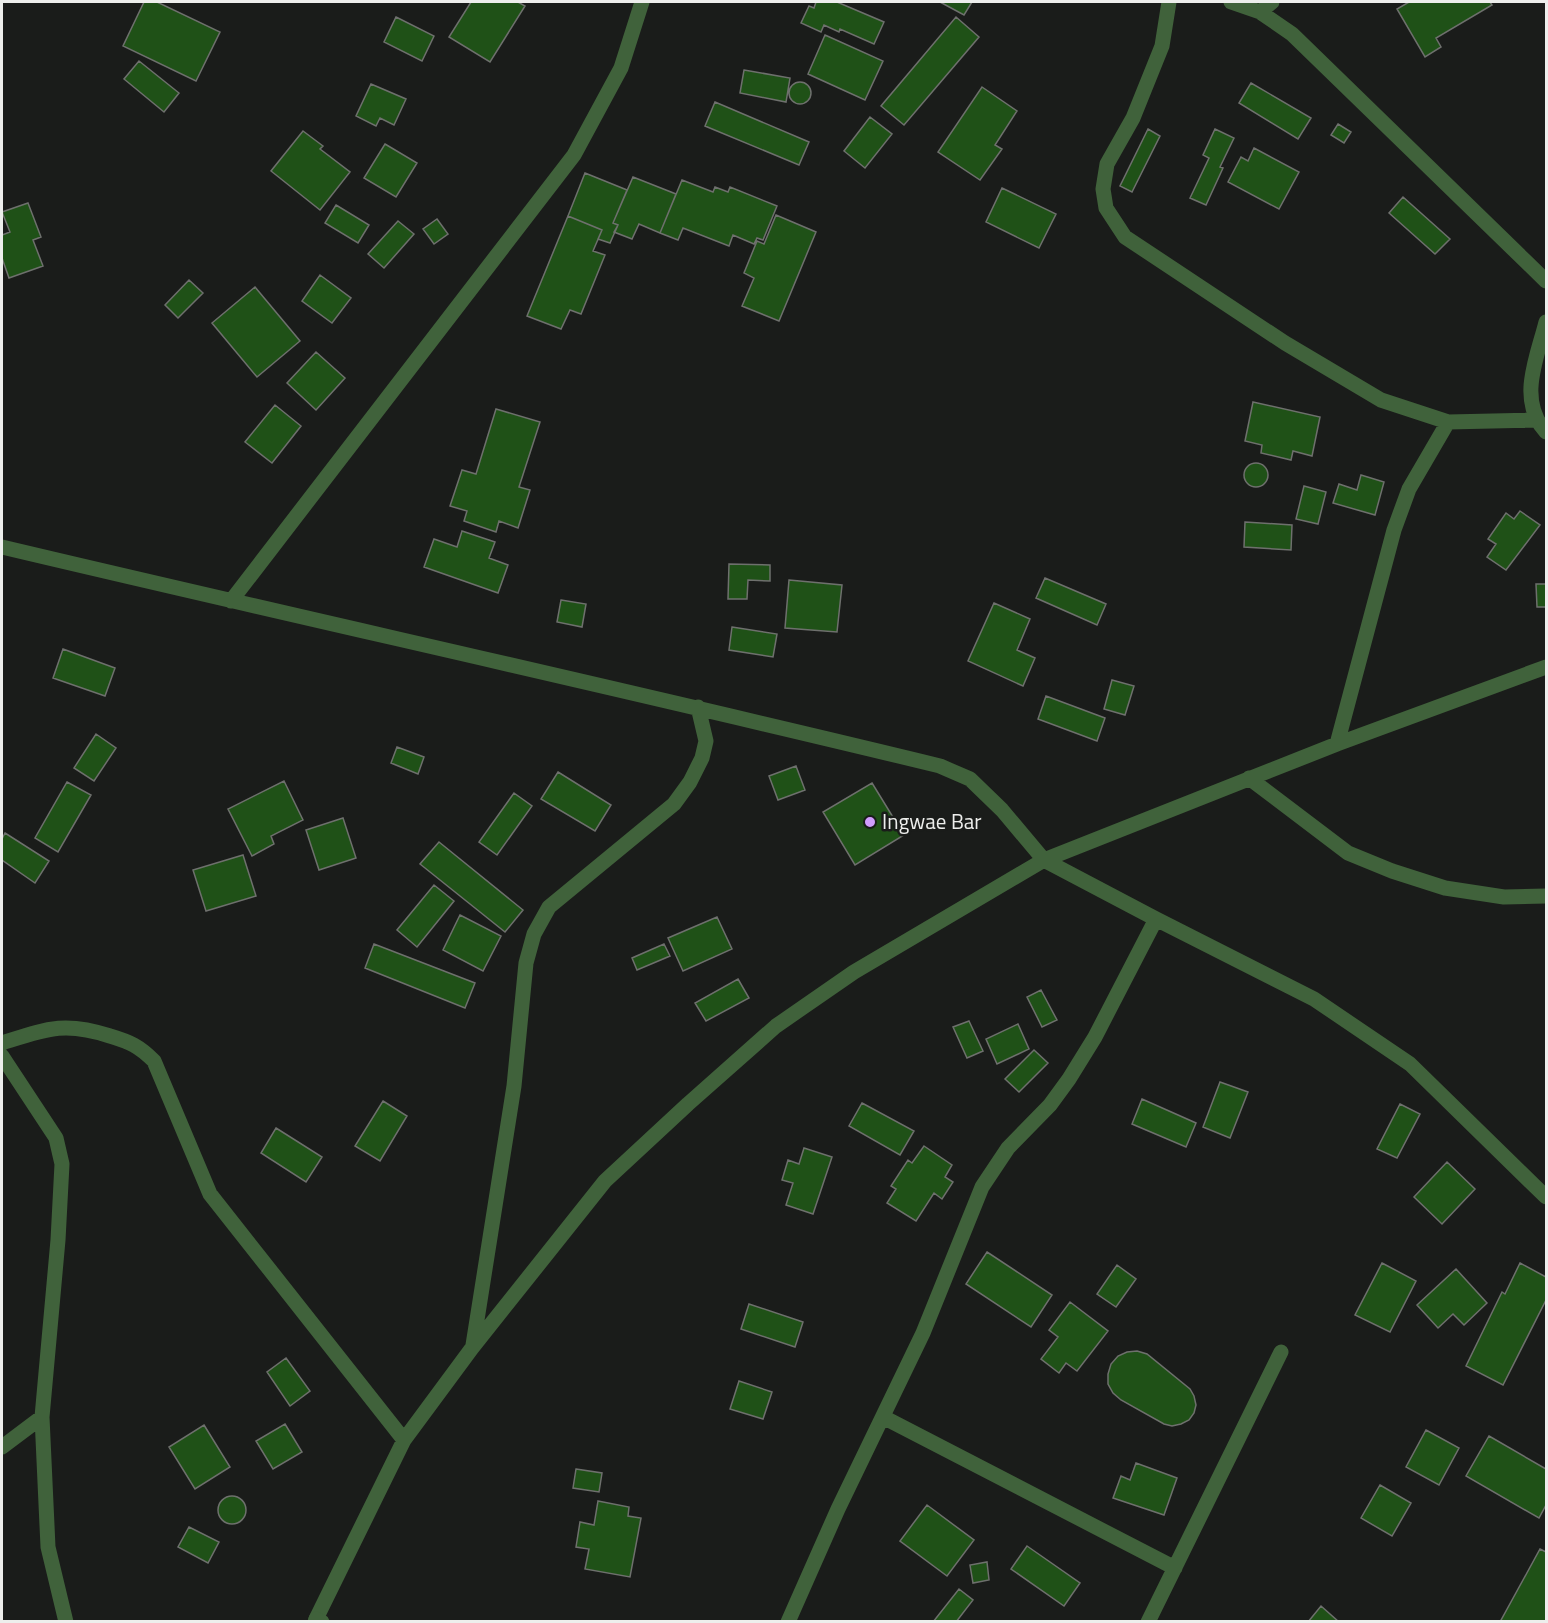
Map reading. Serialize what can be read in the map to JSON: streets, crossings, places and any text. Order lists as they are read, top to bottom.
{
  "places": ["Ingwae Bar"]
}
